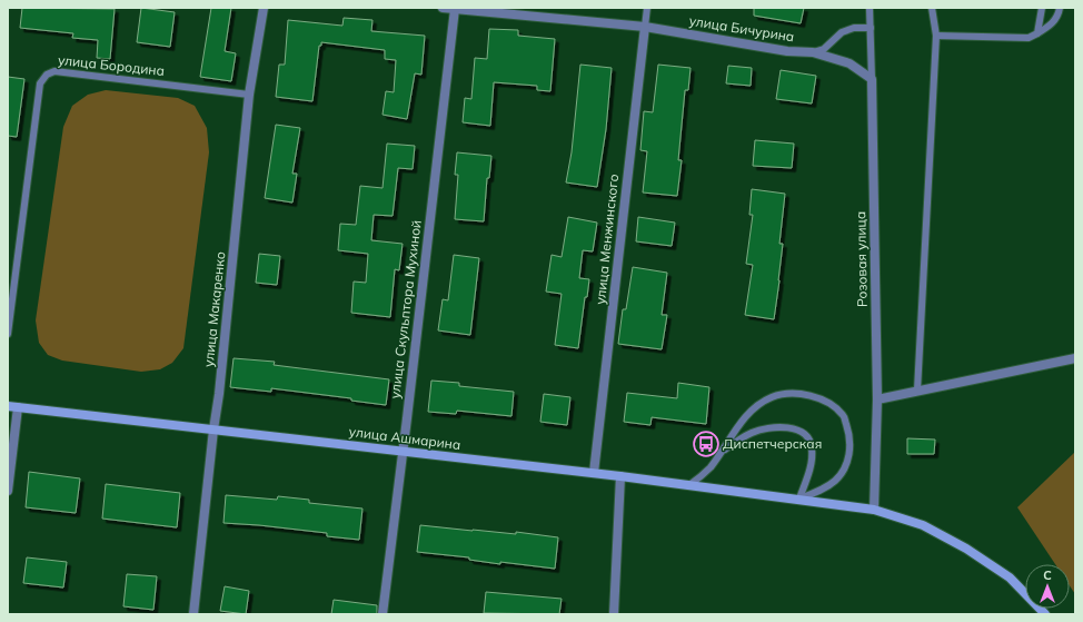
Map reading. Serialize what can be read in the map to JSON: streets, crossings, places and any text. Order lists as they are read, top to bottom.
{
  "streets": {
    "street": [
      "улица Бичурина",
      "улица Менжинского",
      "Розовая улица",
      "улица Макаренко",
      "улица Скульптора Мухиной",
      "улица Ашмарина"
    ],
    "lane": ["улица Бородина"]
  },
  "crossings": [
    ["улица Бичурина", "улица Менжинского"],
    ["улица Бичурина", "Розовая улица"],
    ["улица Бичурина", "улица Скульптора Мухиной"],
    ["улица Бородина", "улица Макаренко"],
    ["улица Менжинского", "улица Ашмарина"],
    ["Розовая улица", "улица Ашмарина"],
    ["улица Макаренко", "улица Ашмарина"],
    ["улица Скульптора Мухиной", "улица Ашмарина"]
  ],
  "places": {
    "bus stop": ["Диспетчерская"]
  },
  "north": "top"
}
